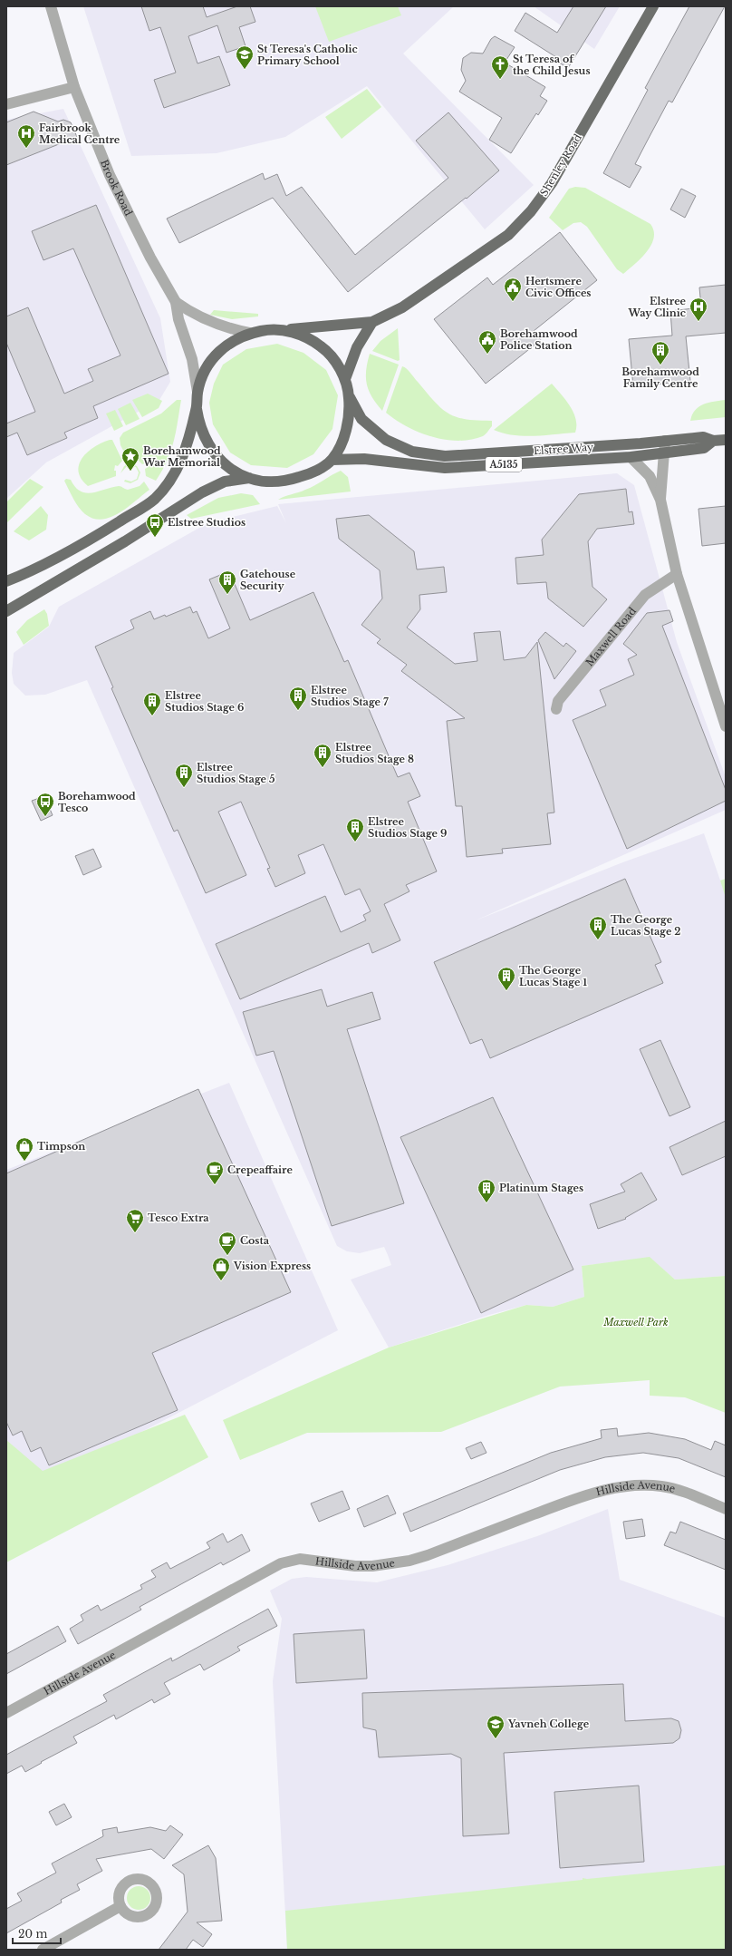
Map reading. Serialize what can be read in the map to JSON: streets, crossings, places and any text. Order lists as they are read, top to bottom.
{
  "streets": {
    "main road": ["Shenley Road", "Elstree Way", "A5135"],
    "street": ["Brook Road", "Maxwell Road", "Hillside Avenue"]
  },
  "parks": ["Maxwell Park"],
  "places": {
    "school or university": ["St Teresa's Catholic Primary School", "Yavneh College"],
    "church": ["St Teresa of the Child Jesus"],
    "hospital": ["Fairbrook Medical Centre", "Elstree Way Clinic"],
    "public building": ["Hertsmere Civic Offices", "Borehamwood Police Station"],
    "building": [
      "Borehamwood Family Centre",
      "Gatehouse Security",
      "Elstree Studios Stage 7",
      "Elstree Studios Stage 6",
      "Elstree Studios Stage 8",
      "Elstree Studios Stage 5",
      "Elstree Studios Stage 9",
      "The George Lucas Stage 2",
      "The George Lucas Stage 1",
      "Platinum Stages"
    ],
    "place": ["Borehamwood War Memorial"],
    "bus stop": ["Elstree Studios", "Borehamwood Tesco"],
    "shop": ["Timpson", "Vision Express"],
    "cafe": ["Crepeaffaire", "Costa"],
    "supermarket": ["Tesco Extra"]
  },
  "scale_bar": "20 m"
}
